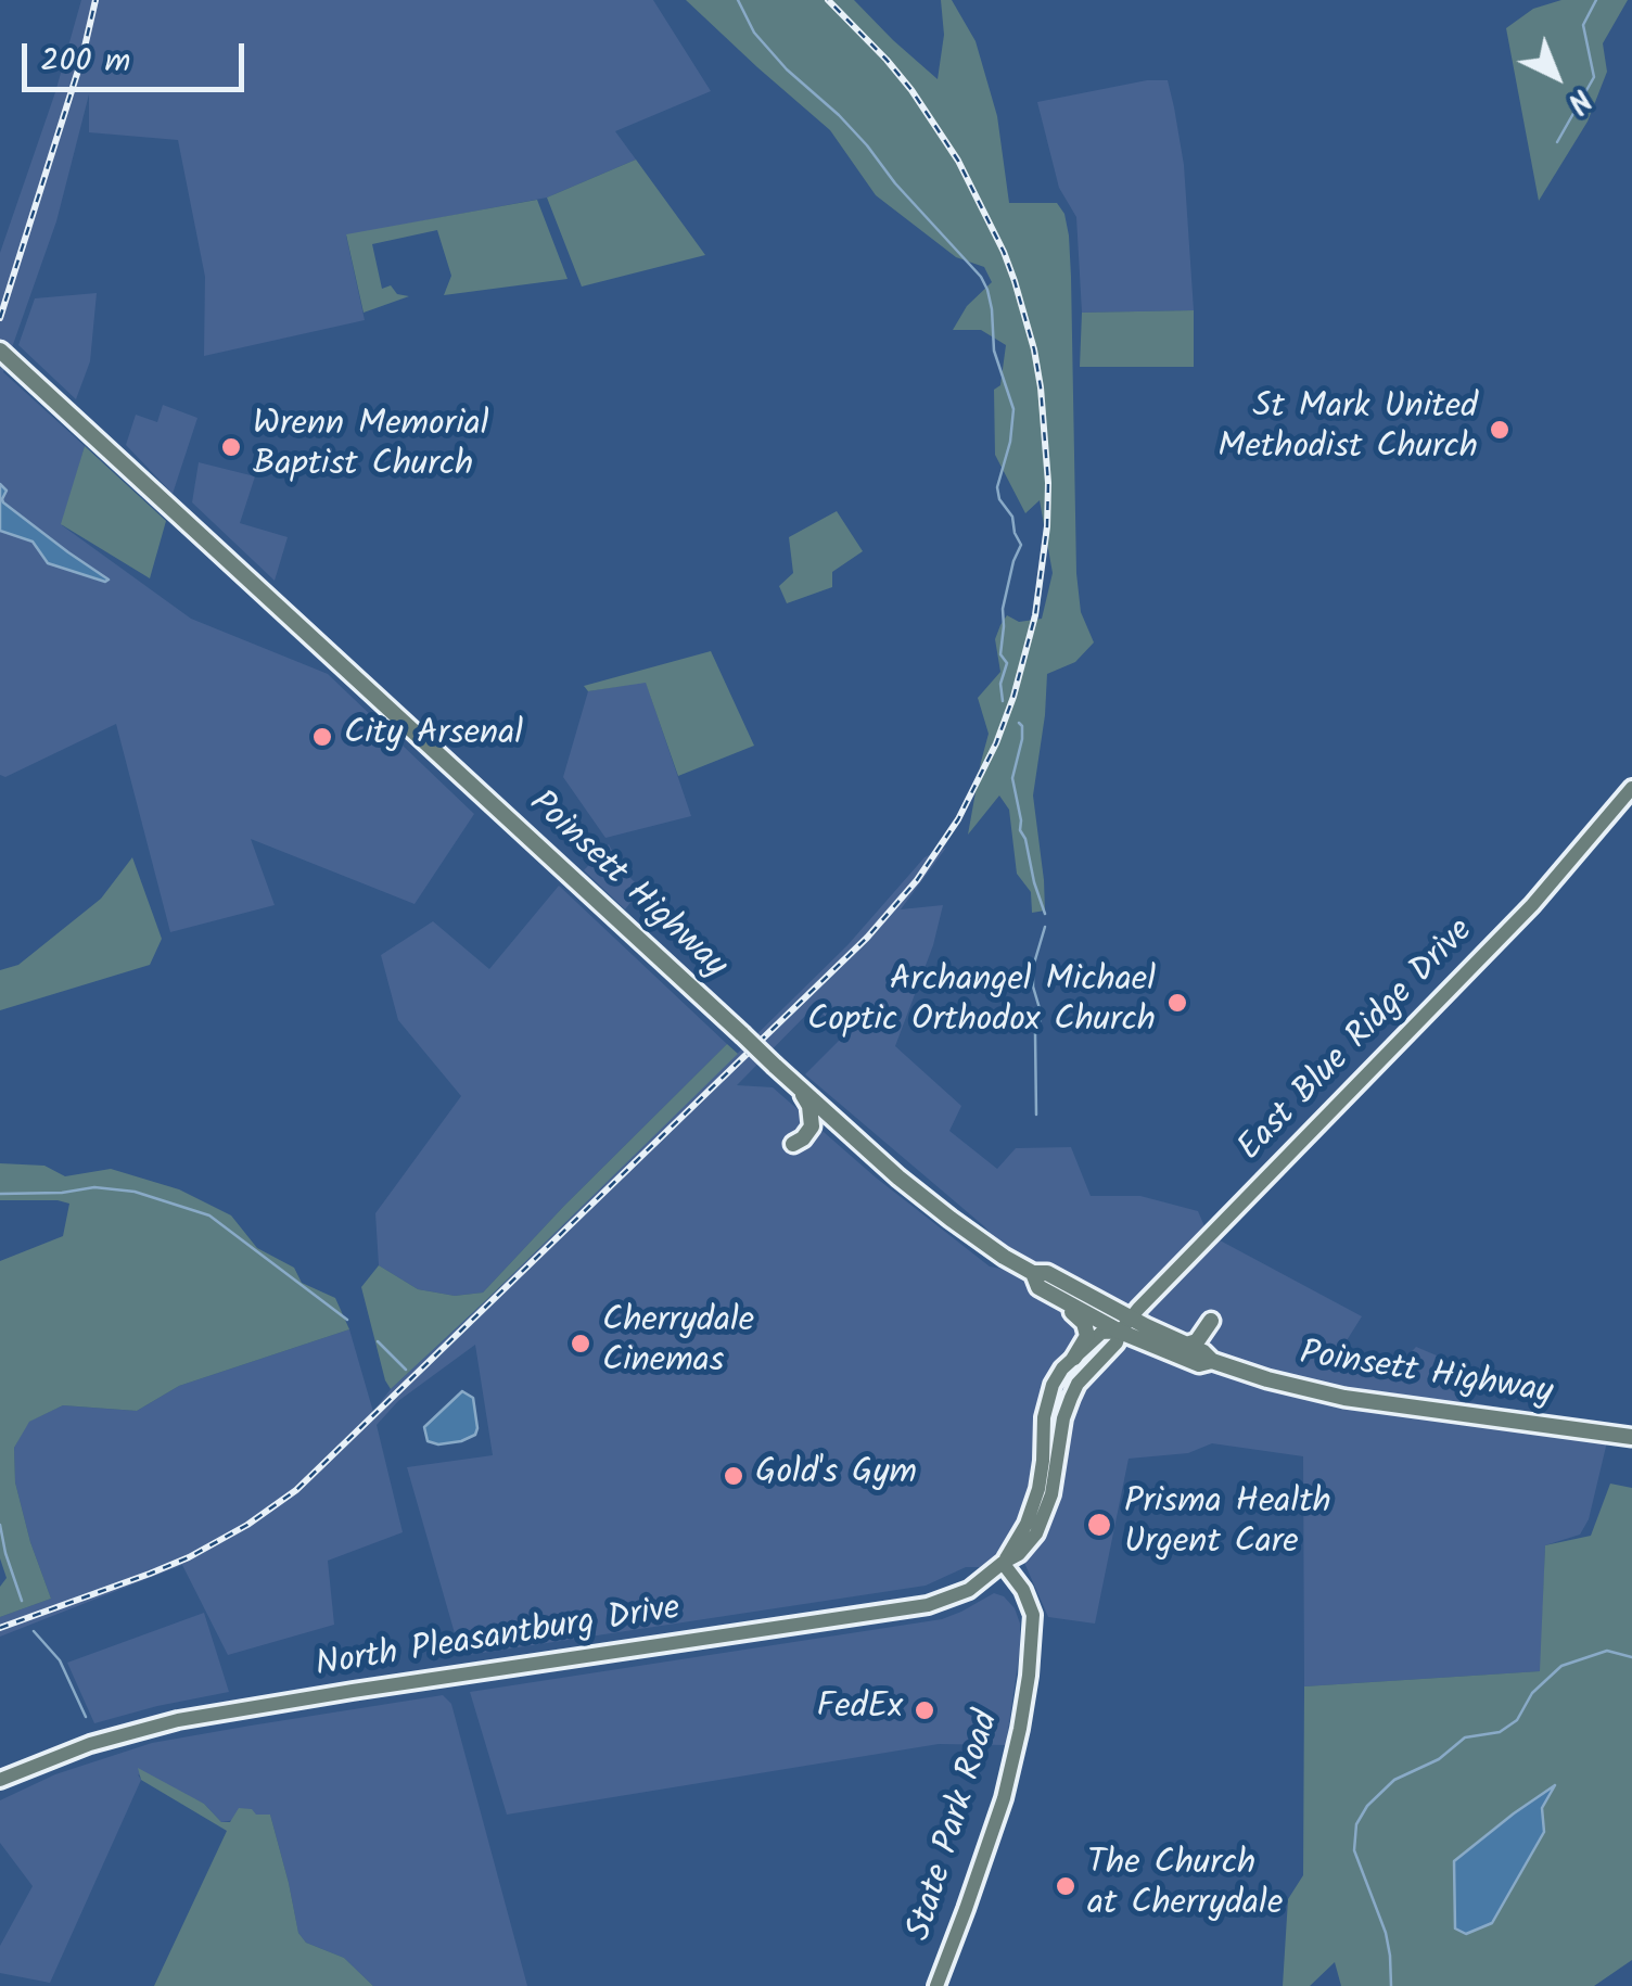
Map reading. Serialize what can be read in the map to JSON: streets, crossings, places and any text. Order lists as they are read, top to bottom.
{
  "streets": {
    "highway": ["Poinsett Highway"],
    "main road": ["East Blue Ridge Drive", "North Pleasantburg Drive", "State Park Road"]
  },
  "crossings": [
    ["Poinsett Highway", "East Blue Ridge Drive"],
    ["North Pleasantburg Drive", "State Park Road"]
  ],
  "places": [
    "St Mark United Methodist Church",
    "Wrenn Memorial Baptist Church",
    "City Arsenal",
    "Archangel Michael Coptic Orthodox Church",
    "Cherrydale Cinemas",
    "Gold's Gym",
    "Prisma Health Urgent Care",
    "FedEx",
    "The Church at Cherrydale"
  ],
  "scale_bar": "200 m",
  "north": "bottom right"
}
